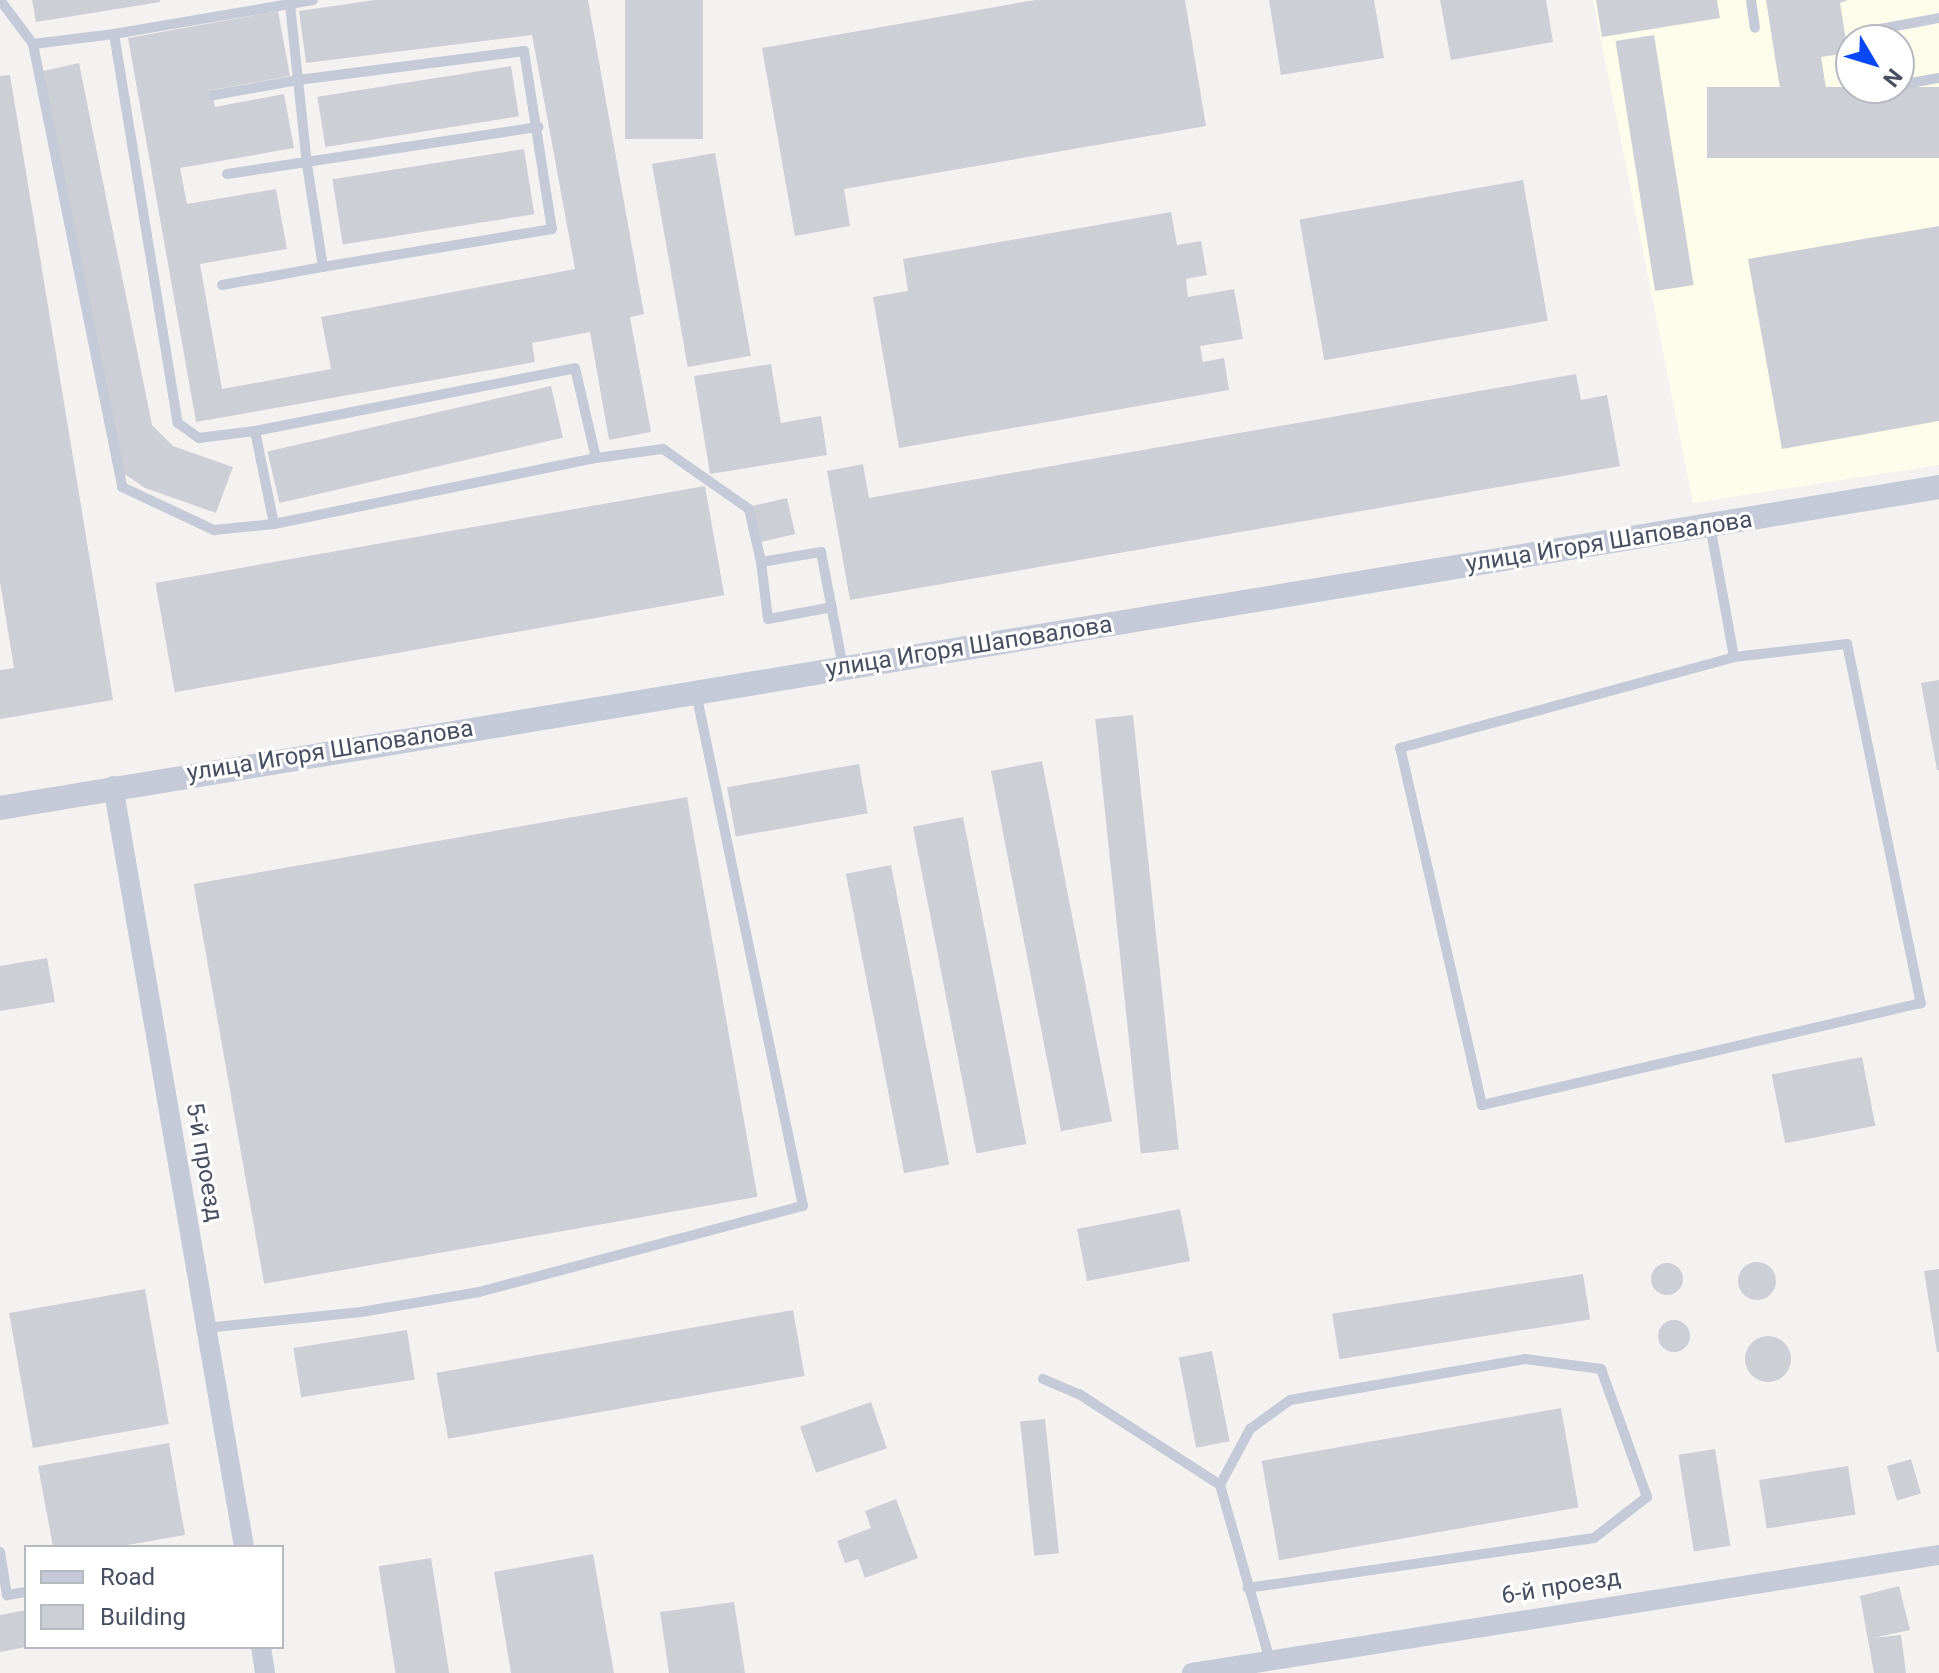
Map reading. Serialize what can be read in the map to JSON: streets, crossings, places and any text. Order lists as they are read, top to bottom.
{
  "streets": {
    "street": ["улица Игоря Шаповалова", "5-й проезд", "6-й проезд"]
  },
  "crossings": [
    ["улица Игоря Шаповалова", "5-й проезд"]
  ],
  "legend": ["Road", "Building"],
  "north": "bottom right"
}
